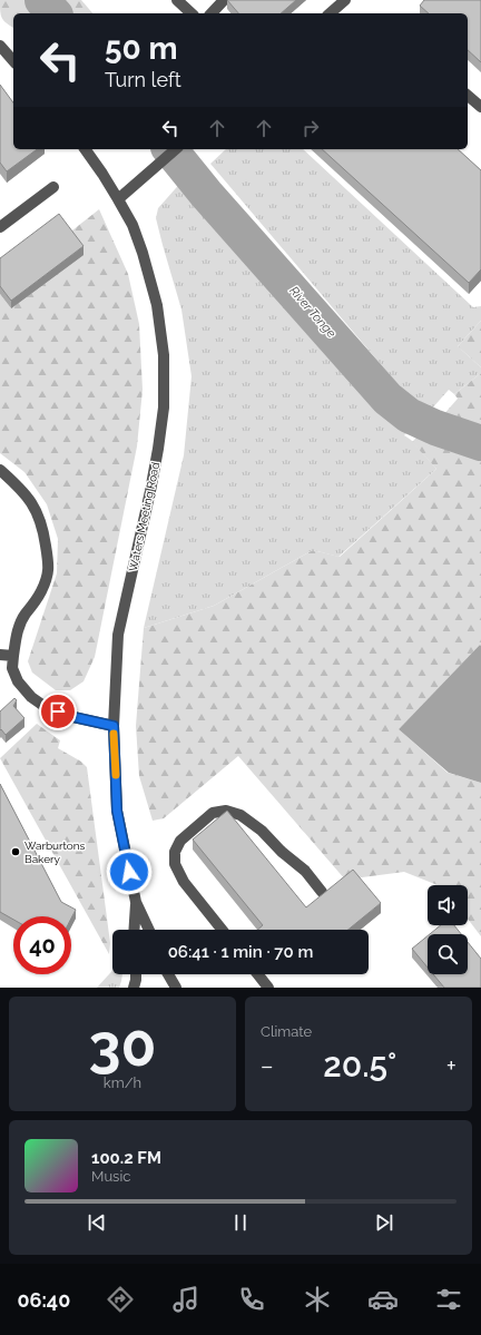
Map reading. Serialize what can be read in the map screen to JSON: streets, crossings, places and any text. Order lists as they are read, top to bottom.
{
  "streets": {
    "street": ["Waters Meeting Road"]
  },
  "water": ["River Tonge"],
  "places": ["Warburtons Bakery"],
  "page": {
    "turn": ["50 m", "Turn left"],
    "limit": "40",
    "trip": "06:41 · 1 min · 70 m",
    "tile": [
      ["30", "km/h"],
      "Climate"
    ],
    "heat": ["−", "20.5°", "+"],
    "song": ["100.2 FM", "Music"],
    "tabs": "06:40"
  }
}
